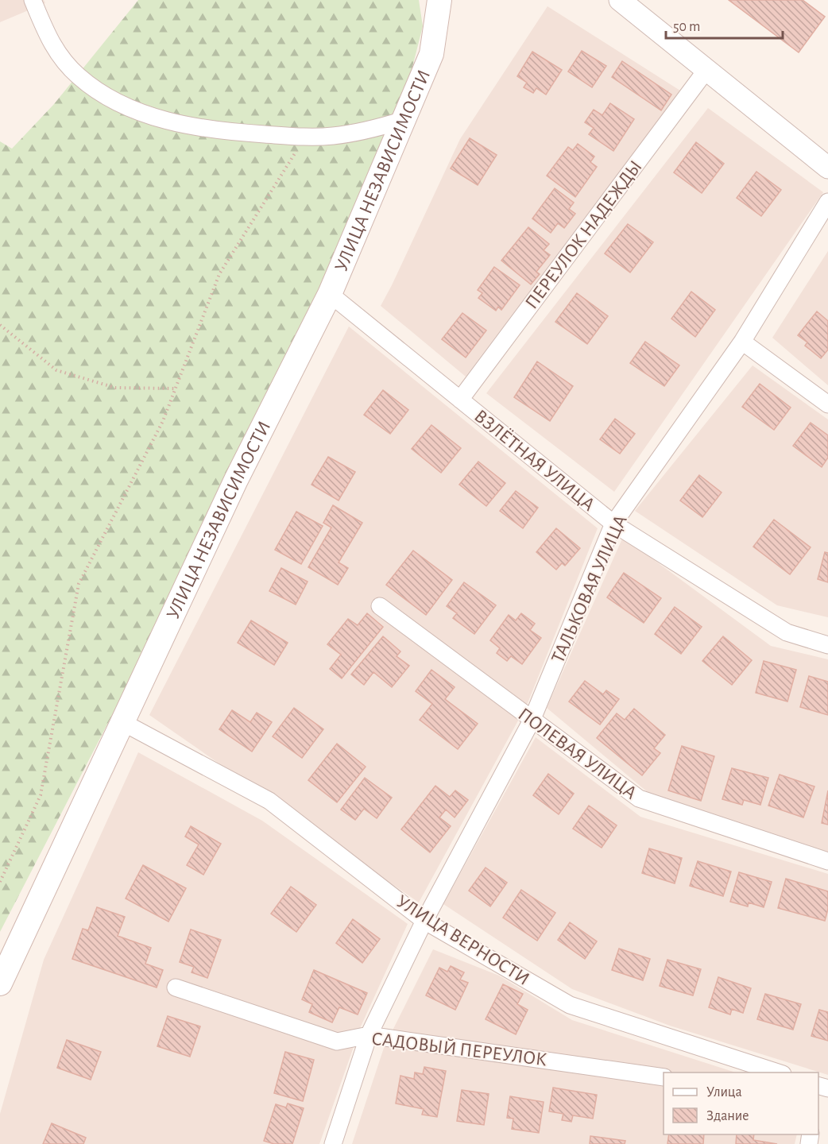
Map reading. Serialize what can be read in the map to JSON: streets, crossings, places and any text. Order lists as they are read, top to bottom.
{
  "streets": {
    "main road": ["УЛИЦА НЕЗАВИСИМОСТИ"],
    "street": [
      "ПЕРЕУЛОК НАДЕЖДЫ",
      "ВЗЛЁТНАЯ УЛИЦА",
      "ТАЛЬКОВАЯ УЛИЦА",
      "ПОЛЕВАЯ УЛИЦА",
      "УЛИЦА ВЕРНОСТИ",
      "САДОВЫЙ ПЕРЕУЛОК"
    ]
  },
  "crossings": [
    ["УЛИЦА НЕЗАВИСИМОСТИ", "ВЗЛЁТНАЯ УЛИЦА"],
    ["УЛИЦА НЕЗАВИСИМОСТИ", "УЛИЦА ВЕРНОСТИ"],
    ["ПЕРЕУЛОК НАДЕЖДЫ", "ВЗЛЁТНАЯ УЛИЦА"],
    ["ВЗЛЁТНАЯ УЛИЦА", "ТАЛЬКОВАЯ УЛИЦА"],
    ["ТАЛЬКОВАЯ УЛИЦА", "ПОЛЕВАЯ УЛИЦА"],
    ["ТАЛЬКОВАЯ УЛИЦА", "УЛИЦА ВЕРНОСТИ"],
    ["ТАЛЬКОВАЯ УЛИЦА", "САДОВЫЙ ПЕРЕУЛОК"]
  ],
  "legend": ["Улица", "Здание"],
  "scale_bar": "50 m"
}
